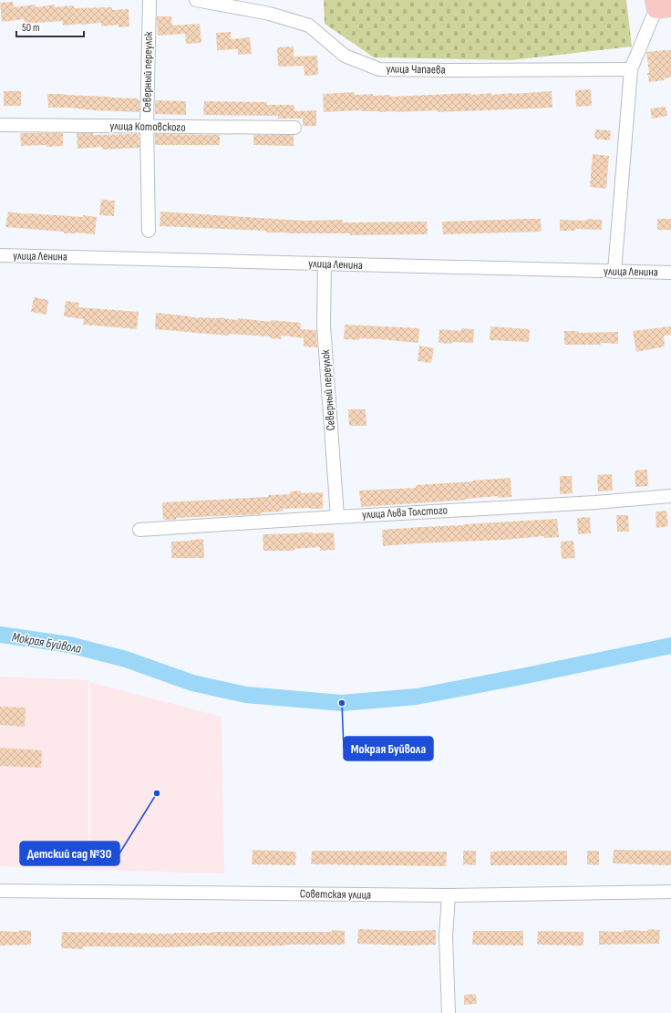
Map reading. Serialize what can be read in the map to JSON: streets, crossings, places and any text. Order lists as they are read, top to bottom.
{
  "streets": {
    "street": [
      "улица Чапаева",
      "Северный переулок",
      "улица Котовского",
      "улица Ленина",
      "улица Льва Толстого",
      "Советская улица"
    ]
  },
  "crossings": [
    ["Северный переулок", "улица Котовского"],
    ["Северный переулок", "улица Ленина"],
    ["Северный переулок", "улица Льва Толстого"]
  ],
  "water": ["Мокрая Буйвола"],
  "places": ["Мокрая Буйвола", "Детский сад №30"],
  "scale_bar": "50 m"
}
